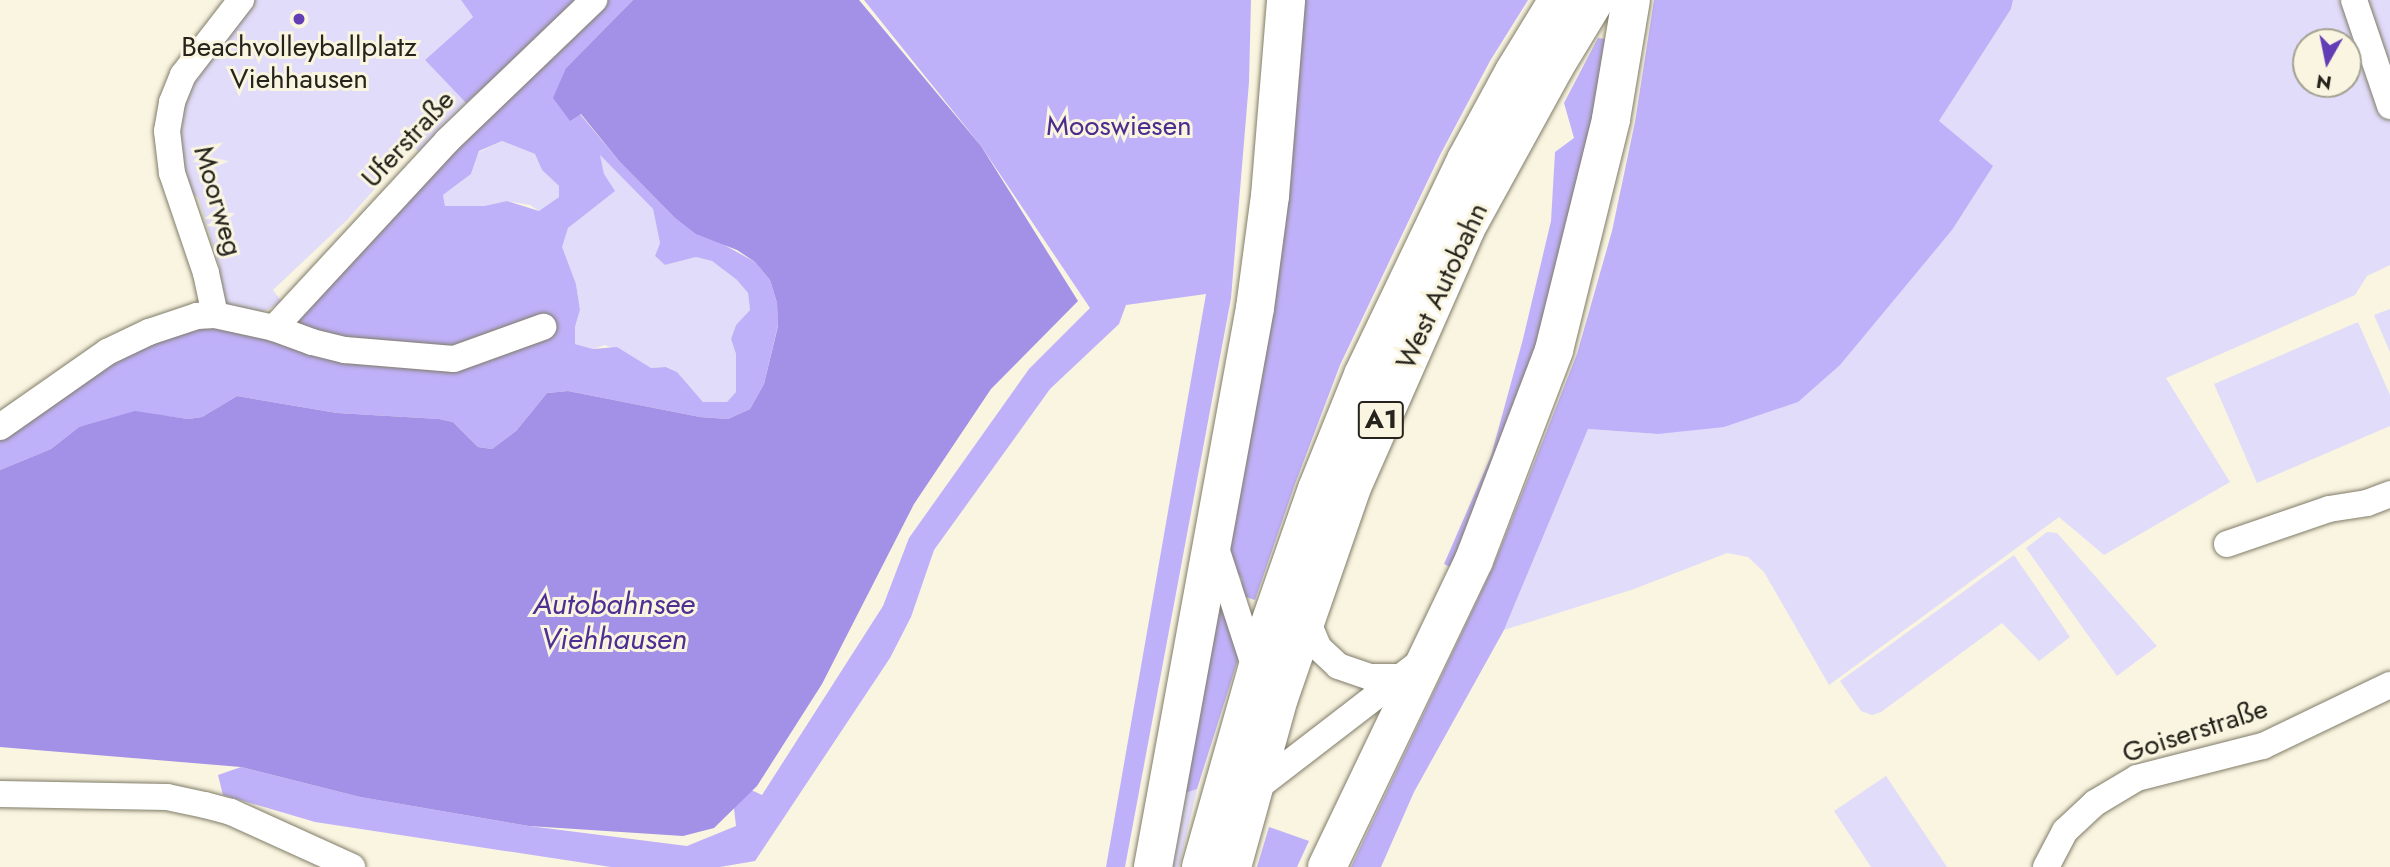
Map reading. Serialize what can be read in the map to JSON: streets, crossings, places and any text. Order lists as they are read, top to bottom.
{
  "streets": {
    "highway": ["West Autobahn", "A1"],
    "street": ["Uferstraße", "Moorweg", "Goiserstraße"]
  },
  "water": ["Autobahnsee Viehhausen"],
  "parks": ["Mooswiesen"],
  "places": ["Beachvolleyballplatz Viehhausen"],
  "north": "bottom"
}
